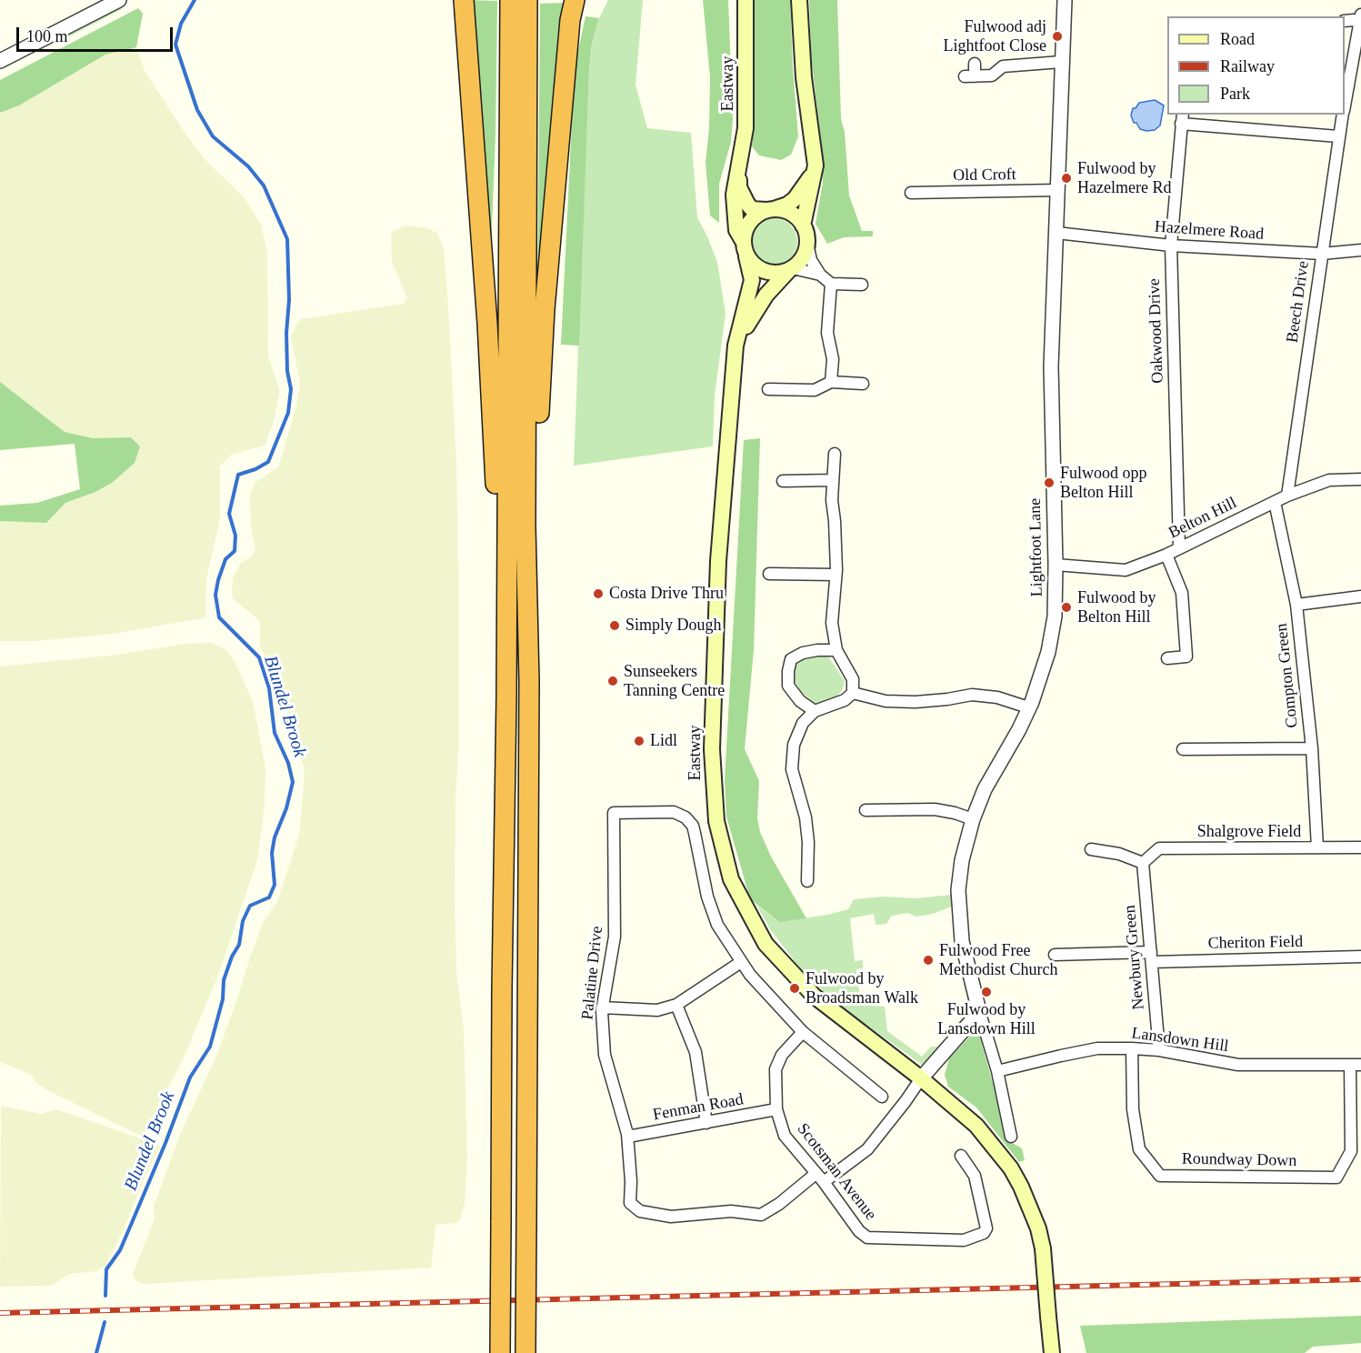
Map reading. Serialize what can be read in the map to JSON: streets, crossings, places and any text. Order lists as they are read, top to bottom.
{
  "streets": {
    "main road": ["Eastway"],
    "street": [
      "Old Croft",
      "Hazelmere Road",
      "Beech Drive",
      "Oakwood Drive",
      "Belton Hill",
      "Lightfoot Lane",
      "Compton Green",
      "Shalgrove Field",
      "Cheriton Field",
      "Newbury Green",
      "Palatine Drive",
      "Lansdown Hill",
      "Fenman Road",
      "Roundway Down",
      "Scotsman Avenue"
    ]
  },
  "crossings": [
    ["Eastway", "Palatine Drive"],
    ["Old Croft", "Lightfoot Lane"],
    ["Hazelmere Road", "Beech Drive"],
    ["Hazelmere Road", "Oakwood Drive"],
    ["Hazelmere Road", "Lightfoot Lane"],
    ["Beech Drive", "Belton Hill"],
    ["Oakwood Drive", "Belton Hill"],
    ["Belton Hill", "Lightfoot Lane"],
    ["Belton Hill", "Compton Green"],
    ["Lightfoot Lane", "Lansdown Hill"],
    ["Compton Green", "Shalgrove Field"],
    ["Shalgrove Field", "Newbury Green"],
    ["Cheriton Field", "Newbury Green"],
    ["Newbury Green", "Lansdown Hill"],
    ["Palatine Drive", "Fenman Road"],
    ["Palatine Drive", "Scotsman Avenue"],
    ["Lansdown Hill", "Roundway Down"],
    ["Fenman Road", "Scotsman Avenue"]
  ],
  "water": ["Blundel Brook"],
  "places": [
    "Fulwood adj Lightfoot Close",
    "Fulwood by Hazelmere Rd",
    "Fulwood opp Belton Hill",
    "Costa Drive Thru",
    "Fulwood by Belton Hill",
    "Simply Dough",
    "Sunseekers Tanning Centre",
    "Lidl",
    "Fulwood Free Methodist Church",
    "Fulwood by Broadsman Walk",
    "Fulwood by Lansdown Hill"
  ],
  "legend": ["Road", "Railway", "Park"],
  "scale_bar": "100 m"
}
